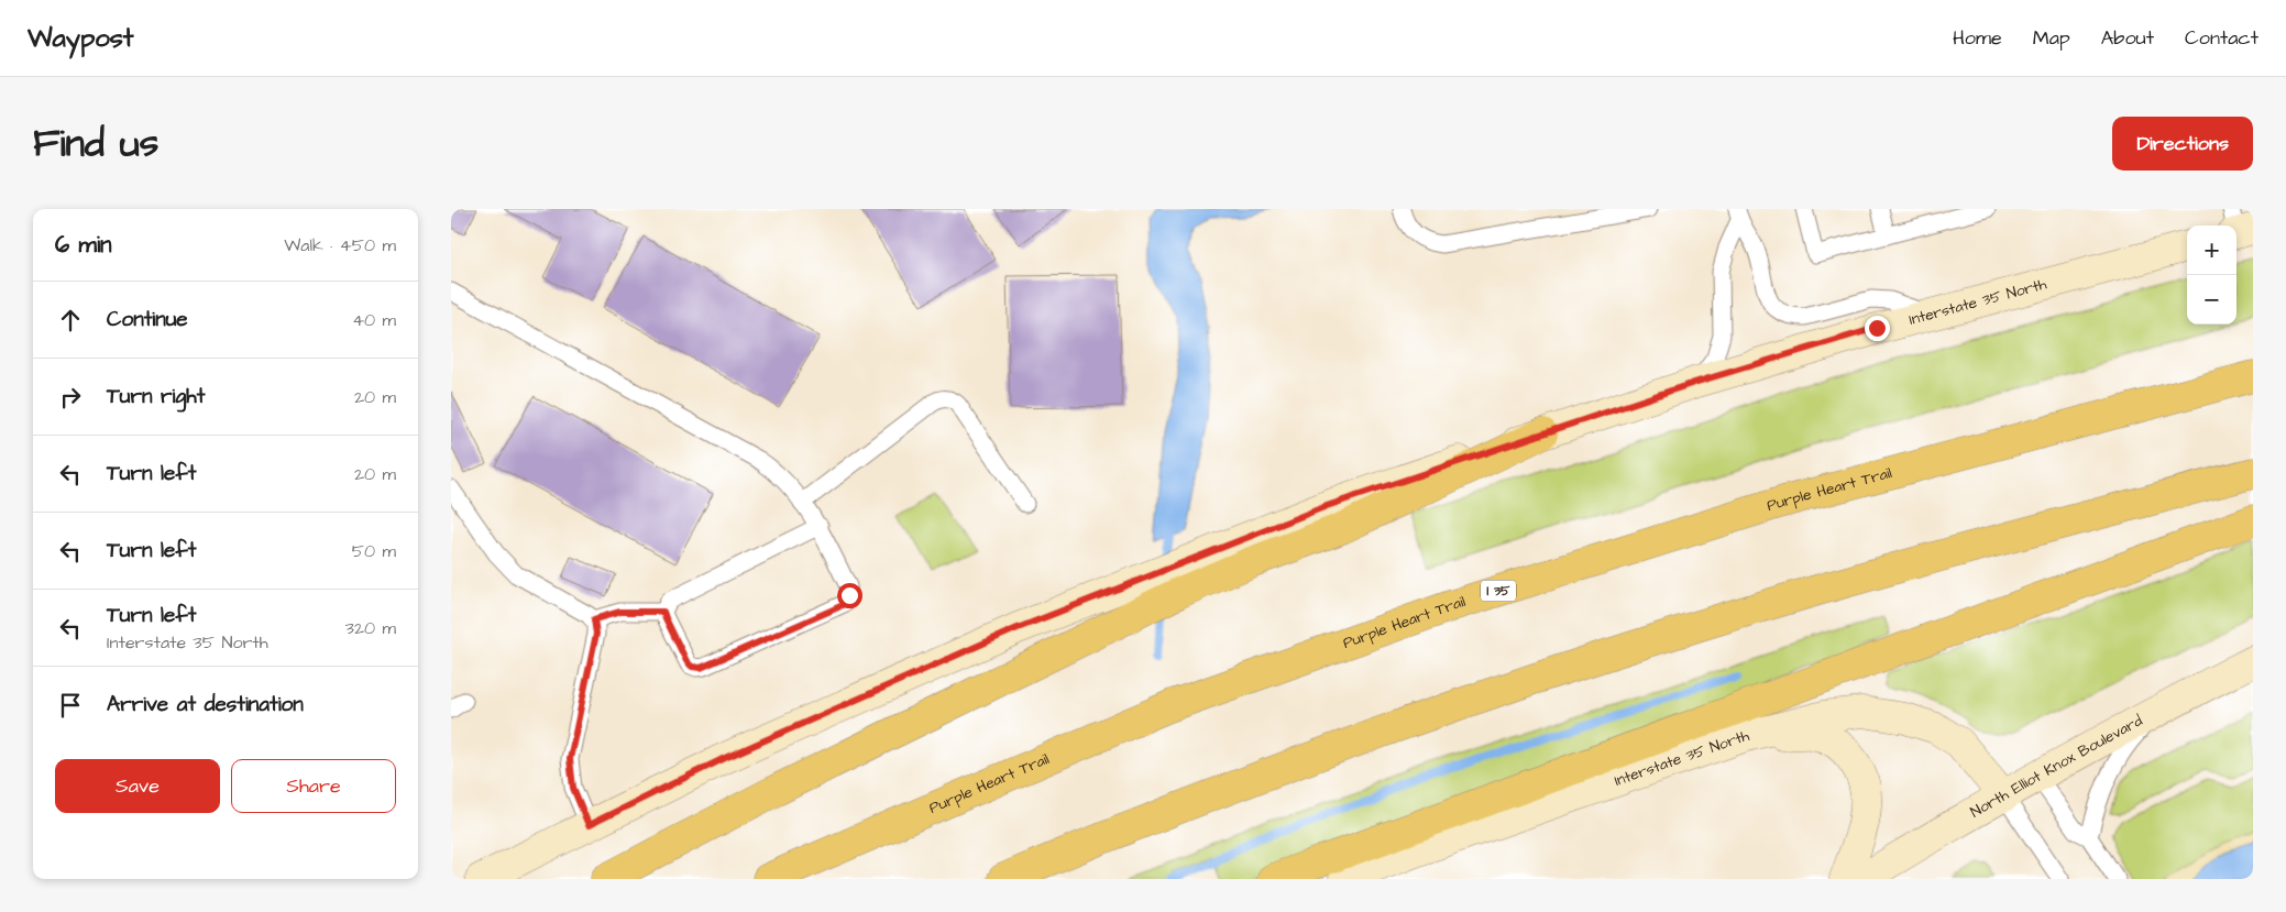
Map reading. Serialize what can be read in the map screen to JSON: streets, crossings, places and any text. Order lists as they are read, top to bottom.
{
  "streets": {
    "highway": ["Purple Heart Trail", "I 35"],
    "main road": ["Interstate 35 North", "North Elliot Knox Boulevard"]
  },
  "crossings": [
    ["Interstate 35 North", "North Elliot Knox Boulevard"]
  ],
  "page": {
    "header": "Waypost",
    "nav": [
      "Home",
      "Map",
      "About",
      "Contact"
    ],
    "title": "Find us",
    "buttons": [
      "Directions",
      ["Save", "Share"]
    ],
    "heading": ["6 min", "Walk · 450 m"],
    "map_buttons": ["+", "−"],
    "list": [
      ["Continue", "40 m"],
      ["Turn right", "20 m"],
      ["Turn left", "20 m"],
      ["Turn left", "50 m"],
      ["Turn left", "Interstate 35 North", "320 m"],
      "Arrive at destination"
    ]
  }
}
